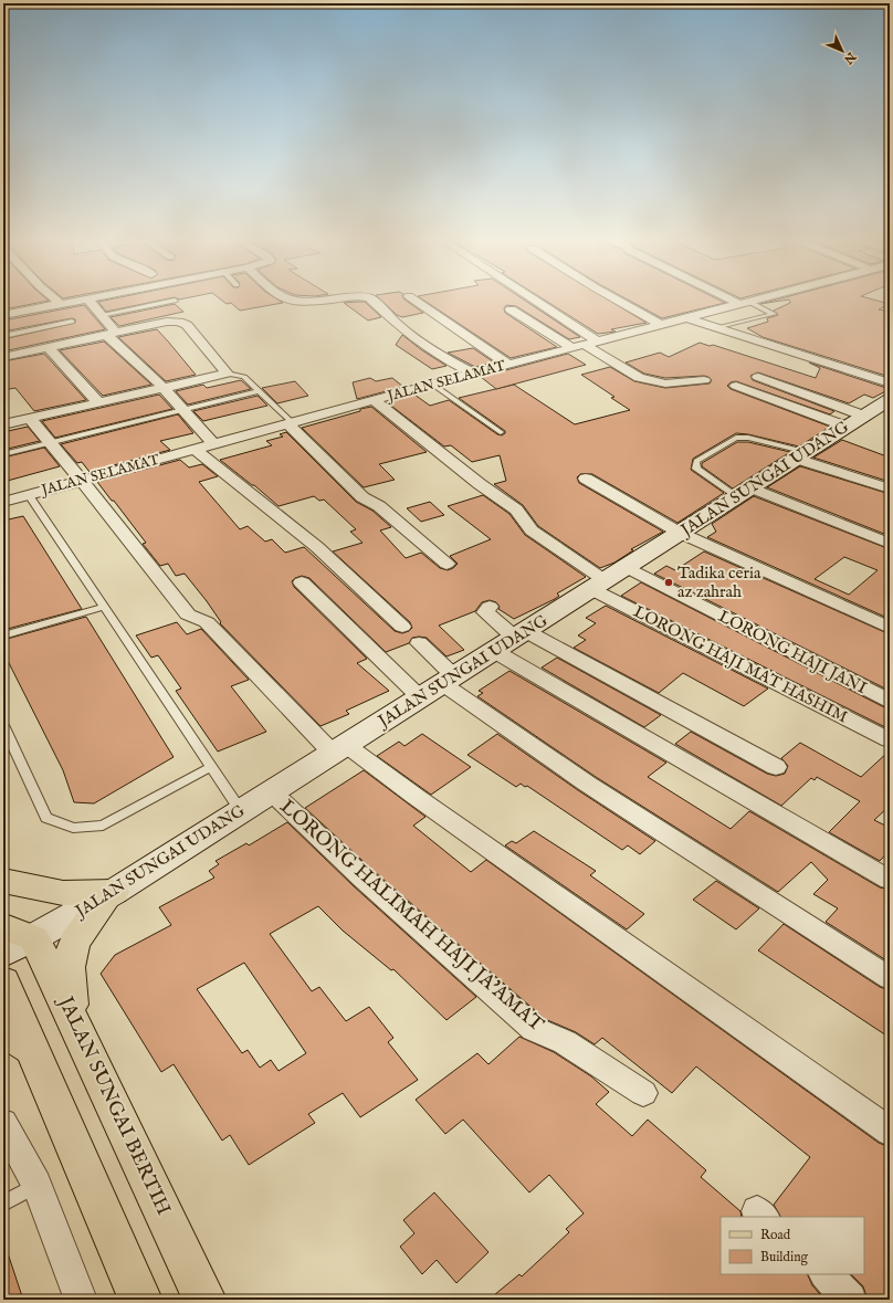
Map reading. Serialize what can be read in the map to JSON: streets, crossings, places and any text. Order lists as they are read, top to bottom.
{
  "streets": {
    "main road": ["JALAN SUNGAI BERTIH"],
    "street": [
      "JALAN SELAMAT",
      "JALAN SUNGAI UDANG",
      "LORONG HAJI JANI",
      "LORONG HAJI MAT HASHIM",
      "LORONG HALIMAH HAJI JA'AMAT"
    ]
  },
  "crossings": [
    ["JALAN SUNGAI UDANG", "LORONG HAJI JANI"],
    ["JALAN SUNGAI UDANG", "LORONG HAJI MAT HASHIM"],
    ["JALAN SUNGAI UDANG", "LORONG HALIMAH HAJI JA'AMAT"],
    ["JALAN SUNGAI UDANG", "JALAN SUNGAI BERTIH"],
    ["LORONG HAJI JANI", "LORONG HAJI MAT HASHIM"]
  ],
  "places": ["Tadika ceria az zahrah"],
  "legend": ["Road", "Building"],
  "north": "bottom right"
}
